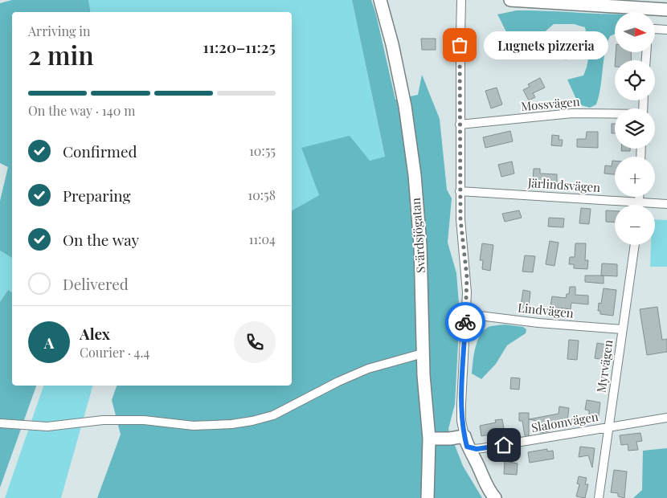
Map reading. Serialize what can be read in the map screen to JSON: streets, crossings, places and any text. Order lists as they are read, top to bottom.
{
  "streets": {
    "street": [
      "Mossvägen",
      "Järlindsvägen",
      "Svärdsjögatan",
      "Lindvägen",
      "Myrvägen",
      "Slalomvägen"
    ]
  },
  "crossings": [
    ["Lindvägen", "Myrvägen"],
    ["Myrvägen", "Slalomvägen"]
  ],
  "places": ["Lugnets pizzeria"],
  "north": "right",
  "page": {
    "map_buttons": ["+", "−"],
    "heading": ["2 min", "Arriving in", "11:20–11:25"],
    "panel": ["Alex", "Courier · 4.4"],
    "bubble": "Lugnets pizzeria",
    "bar": "On the way · 140 m",
    "list": [
      ["Confirmed", "10:55"],
      ["Preparing", "10:58"],
      ["On the way", "11:04"],
      "Delivered"
    ],
    "round": "A"
  }
}
